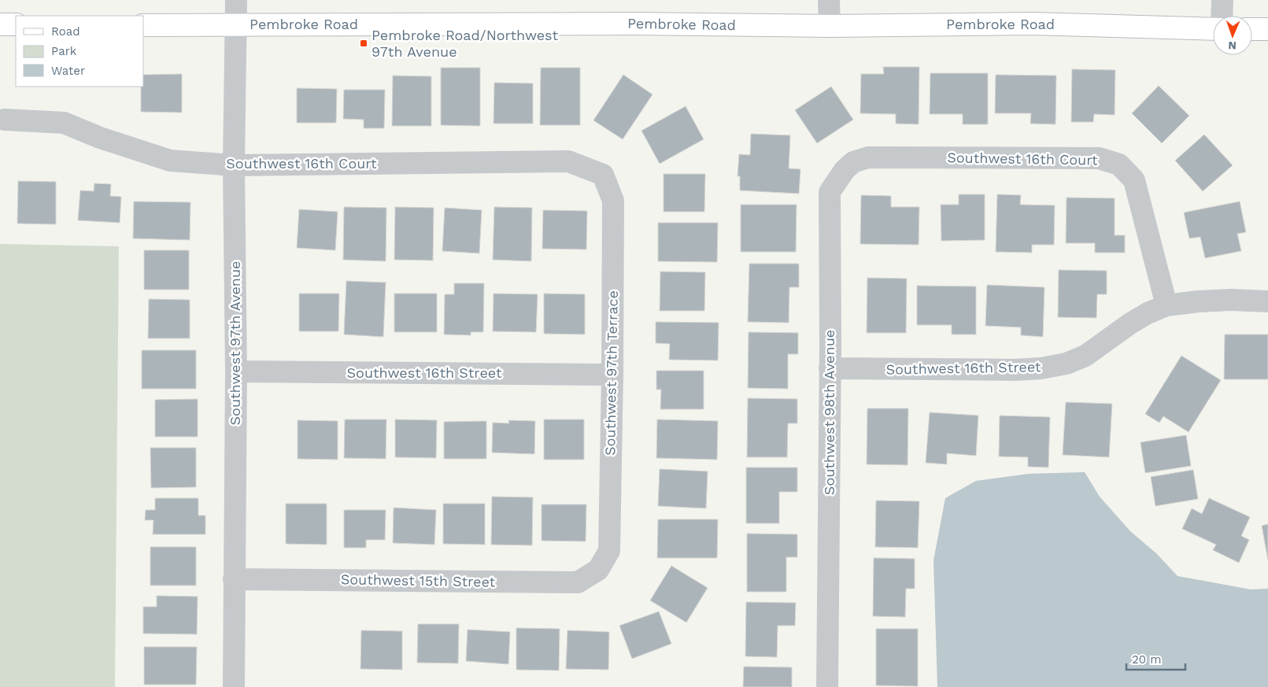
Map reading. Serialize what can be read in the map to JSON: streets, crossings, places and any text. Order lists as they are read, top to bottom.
{
  "streets": {
    "main road": ["Pembroke Road"],
    "street": [
      "Southwest 16th Court",
      "Southwest 97th Avenue",
      "Southwest 16th Street",
      "Southwest 97th Terrace",
      "Southwest 98th Avenue",
      "Southwest 15th Street"
    ]
  },
  "crossings": [
    ["Pembroke Road", "Southwest 97th Avenue"],
    ["Southwest 16th Court", "Southwest 97th Avenue"],
    ["Southwest 16th Court", "Southwest 16th Street"],
    ["Southwest 16th Court", "Southwest 97th Terrace"],
    ["Southwest 16th Court", "Southwest 98th Avenue"],
    ["Southwest 97th Avenue", "Southwest 16th Street"],
    ["Southwest 97th Avenue", "Southwest 15th Street"],
    ["Southwest 16th Street", "Southwest 97th Terrace"],
    ["Southwest 16th Street", "Southwest 98th Avenue"],
    ["Southwest 97th Terrace", "Southwest 15th Street"]
  ],
  "places": {
    "transit": ["Pembroke Road/Northwest 97th Avenue"]
  },
  "legend": ["Road", "Park", "Water"],
  "scale_bar": "20 m",
  "north": "bottom"
}
